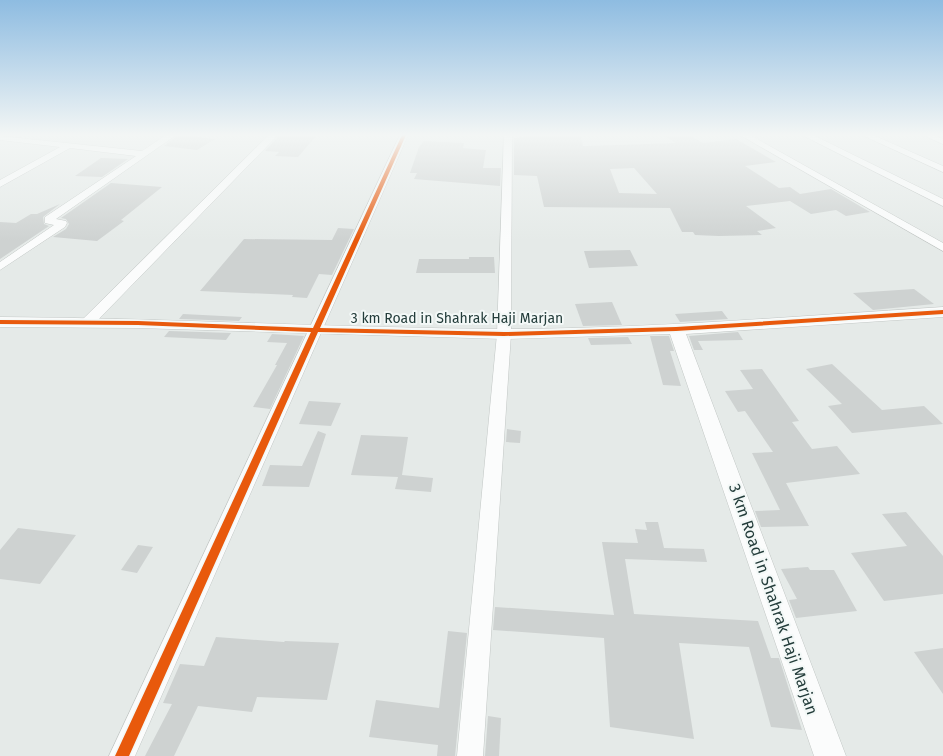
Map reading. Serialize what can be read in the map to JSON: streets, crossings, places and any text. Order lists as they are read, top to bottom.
{
  "streets": {
    "street": ["3 km Road in Shahrak Haji Marjan"]
  }
}
